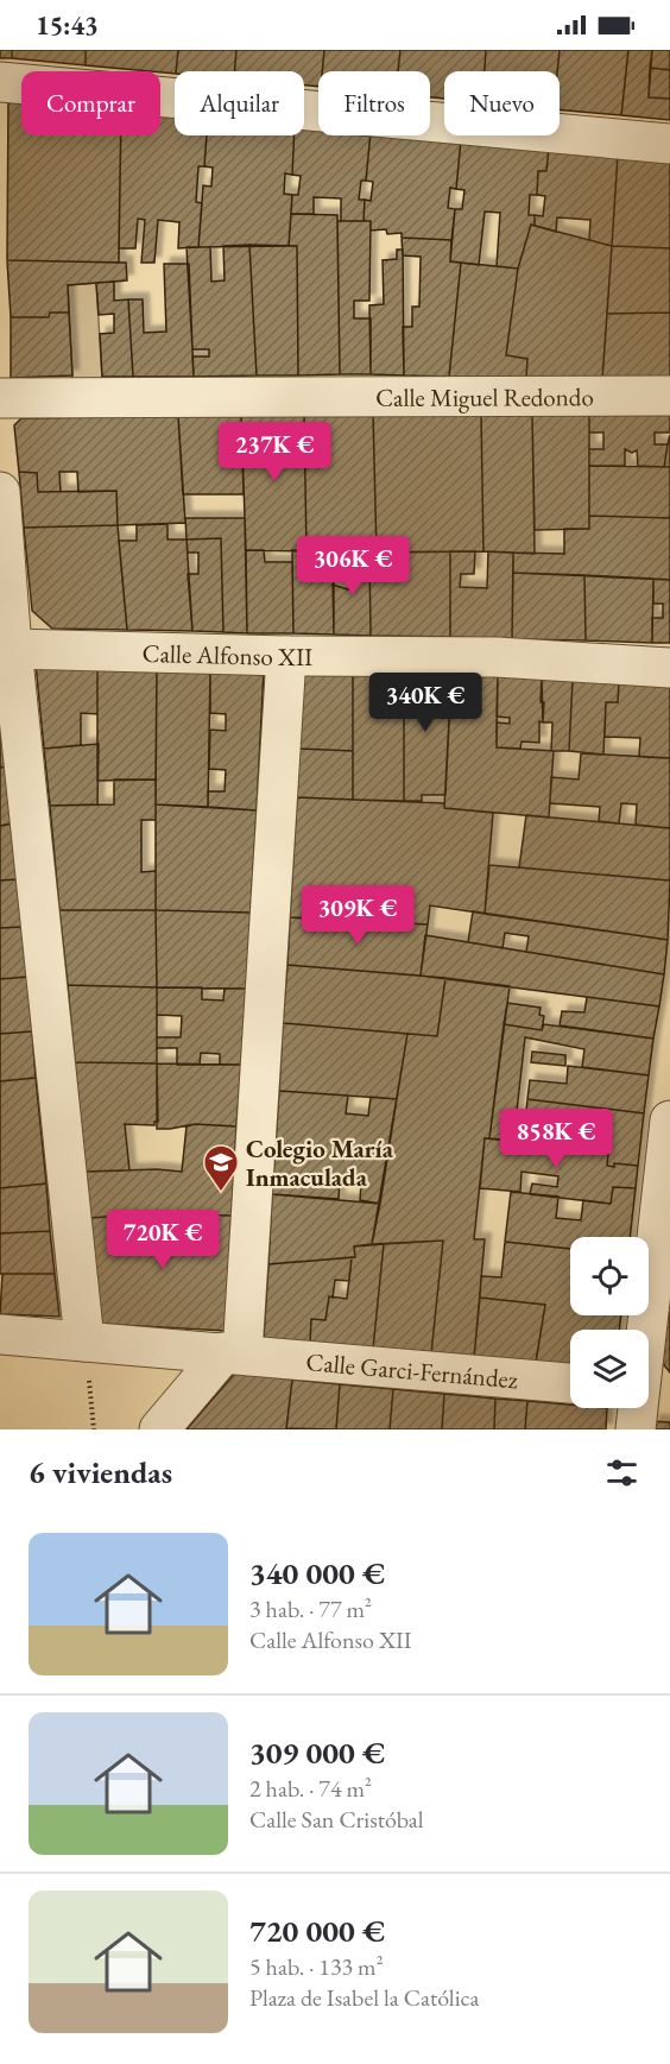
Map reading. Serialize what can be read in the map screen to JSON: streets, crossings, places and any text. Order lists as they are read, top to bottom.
{
  "streets": {
    "street": ["Calle Miguel Redondo", "Calle Alfonso XII", "Calle Garci-Fernández"]
  },
  "places": {
    "school or university": ["Colegio María Inmaculada"]
  },
  "page": {
    "status": "15:43",
    "chip": [
      "Comprar",
      "Alquilar",
      "Filtros",
      "Nuevo"
    ],
    "price": [
      "237K €",
      "306K €",
      "340K €",
      "309K €",
      "858K €",
      "720K €"
    ],
    "heading": "6 viviendas",
    "list": [
      {
        "name": "340 000 €",
        "note": "3 hab. · 77 m² · Calle Alfonso XII"
      },
      {
        "name": "309 000 €",
        "note": "2 hab. · 74 m² · Calle San Cristóbal"
      },
      {
        "name": "720 000 €",
        "note": "5 hab. · 133 m² · Plaza de Isabel la Católica"
      }
    ]
  }
}
